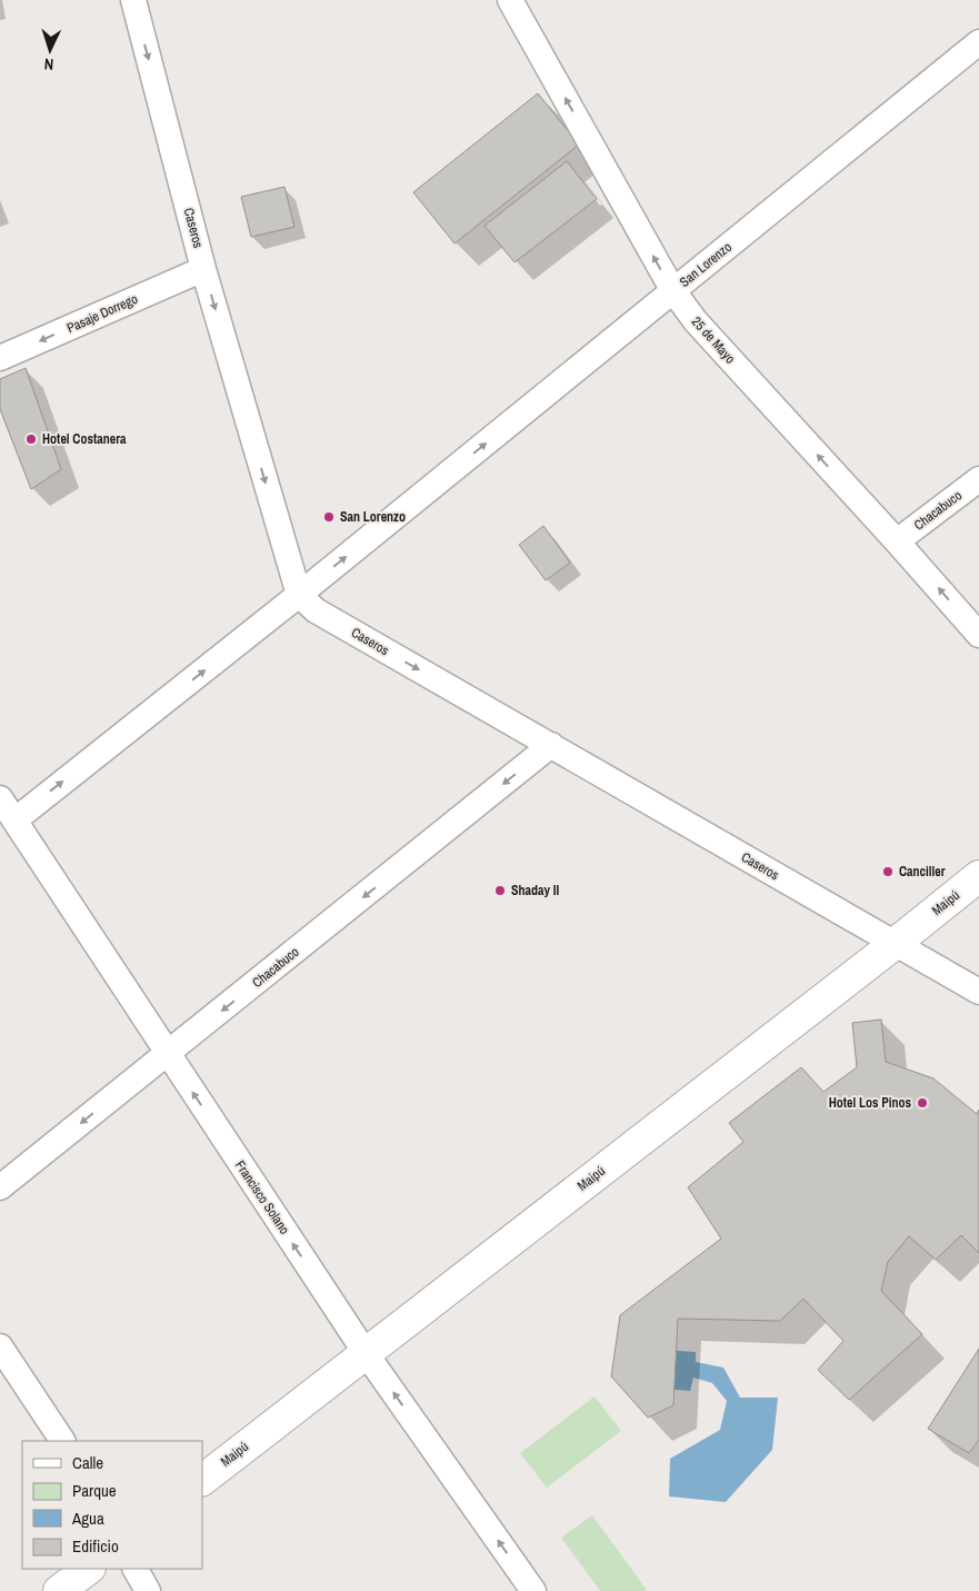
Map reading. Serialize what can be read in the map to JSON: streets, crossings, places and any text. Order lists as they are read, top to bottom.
{
  "streets": {
    "main road": ["Maipú"],
    "street": [
      "Caseros",
      "San Lorenzo",
      "Pasaje Dorrego",
      "25 de Mayo",
      "Chacabuco",
      "Francisco Solano"
    ]
  },
  "crossings": [
    ["Caseros", "San Lorenzo"],
    ["Caseros", "Pasaje Dorrego"],
    ["Caseros", "Chacabuco"],
    ["Caseros", "Maipú"],
    ["San Lorenzo", "25 de Mayo"],
    ["San Lorenzo", "Francisco Solano"],
    ["25 de Mayo", "Chacabuco"],
    ["Chacabuco", "Francisco Solano"],
    ["Maipú", "Francisco Solano"]
  ],
  "one_way": [
    "Caseros",
    "San Lorenzo",
    "Pasaje Dorrego",
    "25 de Mayo",
    "Chacabuco",
    "Francisco Solano"
  ],
  "places": [
    "Hotel Costanera",
    "San Lorenzo",
    "Canciller",
    "Shaday II",
    "Hotel Los Pinos"
  ],
  "legend": [
    "Calle",
    "Parque",
    "Agua",
    "Edificio"
  ],
  "north": "bottom"
}
